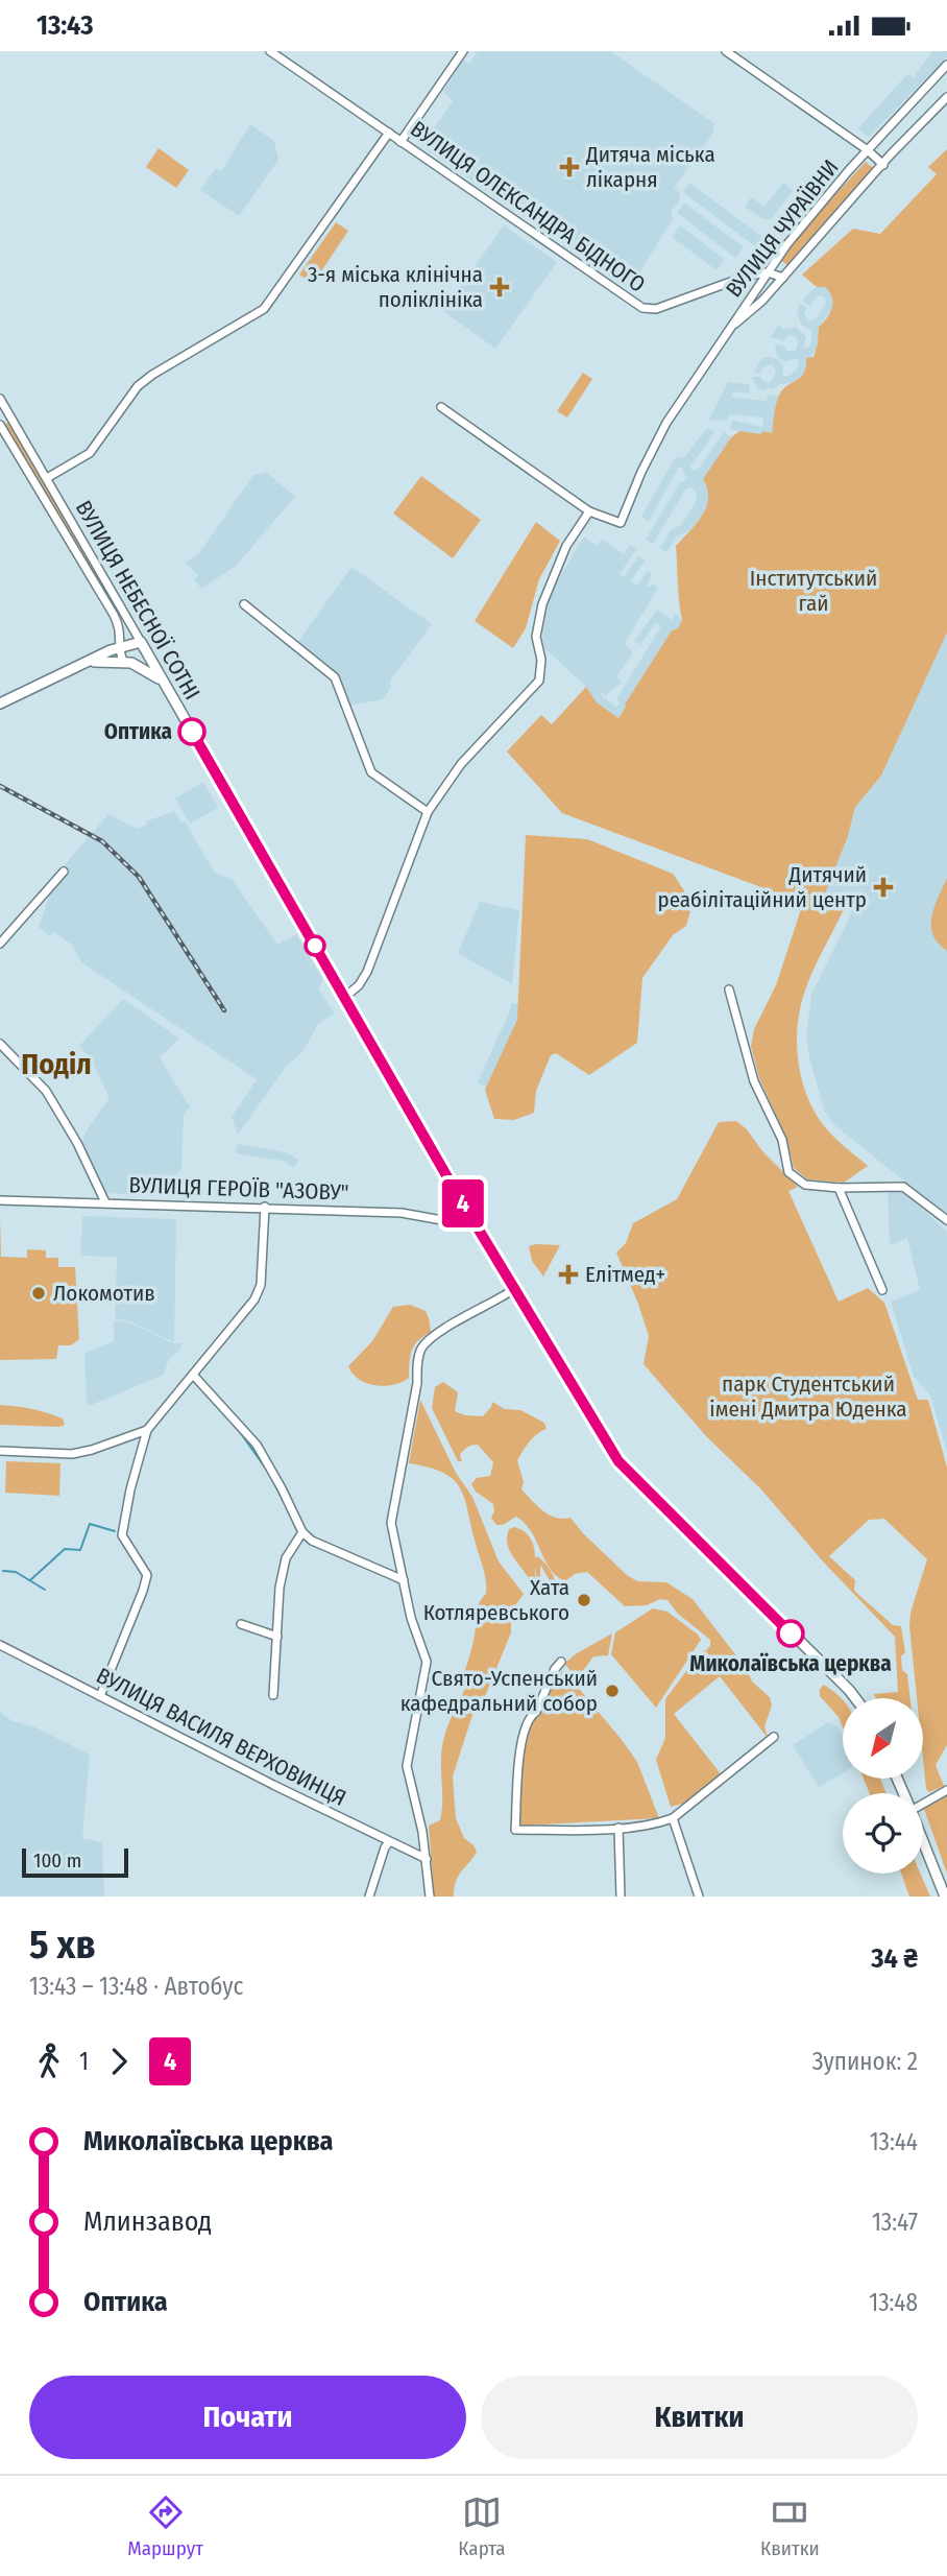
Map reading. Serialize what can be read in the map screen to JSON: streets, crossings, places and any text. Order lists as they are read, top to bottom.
{
  "streets": {
    "main road": ["ВУЛИЦЯ НЕБЕСНОЇ СОТНІ"],
    "street": [
      "ВУЛИЦЯ ОЛЕКСАНДРА БІДНОГО",
      "ВУЛИЦЯ ЧУРАЇВНИ",
      "ВУЛИЦЯ ГЕРОЇВ \"АЗОВУ\"",
      "ВУЛИЦЯ ВАСИЛЯ ВЕРХОВИНЦЯ"
    ]
  },
  "crossings": [
    ["ВУЛИЦЯ ОЛЕКСАНДРА БІДНОГО", "ВУЛИЦЯ ЧУРАЇВНИ"],
    ["ВУЛИЦЯ НЕБЕСНОЇ СОТНІ", "ВУЛИЦЯ ГЕРОЇВ \"АЗОВУ\""]
  ],
  "districts": ["Поділ"],
  "parks": ["Інститутський гай", "парк Студентський імені Дмитра Юденка"],
  "places": {
    "health": [
      "Дитяча міська лікарня",
      "3-я міська клінічна поліклініка",
      "Дитячий реабілітаційний центр",
      "Елітмед+"
    ],
    "other": [
      "Оптика",
      "Локомотив",
      "Хата Котляревського",
      "Миколаївська церква",
      "Свято-Успенський кафедральний собор"
    ]
  },
  "lines": ["bus line 4"],
  "scale_bar": "100 m",
  "north": "bottom left",
  "page": {
    "status": "13:43",
    "on_map": "4",
    "scale": "100 m",
    "heading": ["5 хв", "13:43 – 13:48 · Автобус", "34 ₴"],
    "legs": ["1", "4", "Зупинок: 2"],
    "list": [
      {
        "name": "Миколаївська церква",
        "value": "13:44"
      },
      {
        "name": "Млинзавод",
        "value": "13:47"
      },
      {
        "name": "Оптика",
        "value": "13:48"
      }
    ],
    "buttons": ["Почати", "Квитки"],
    "tabs": ["Маршрут", "Карта", "Квитки"]
  }
}
